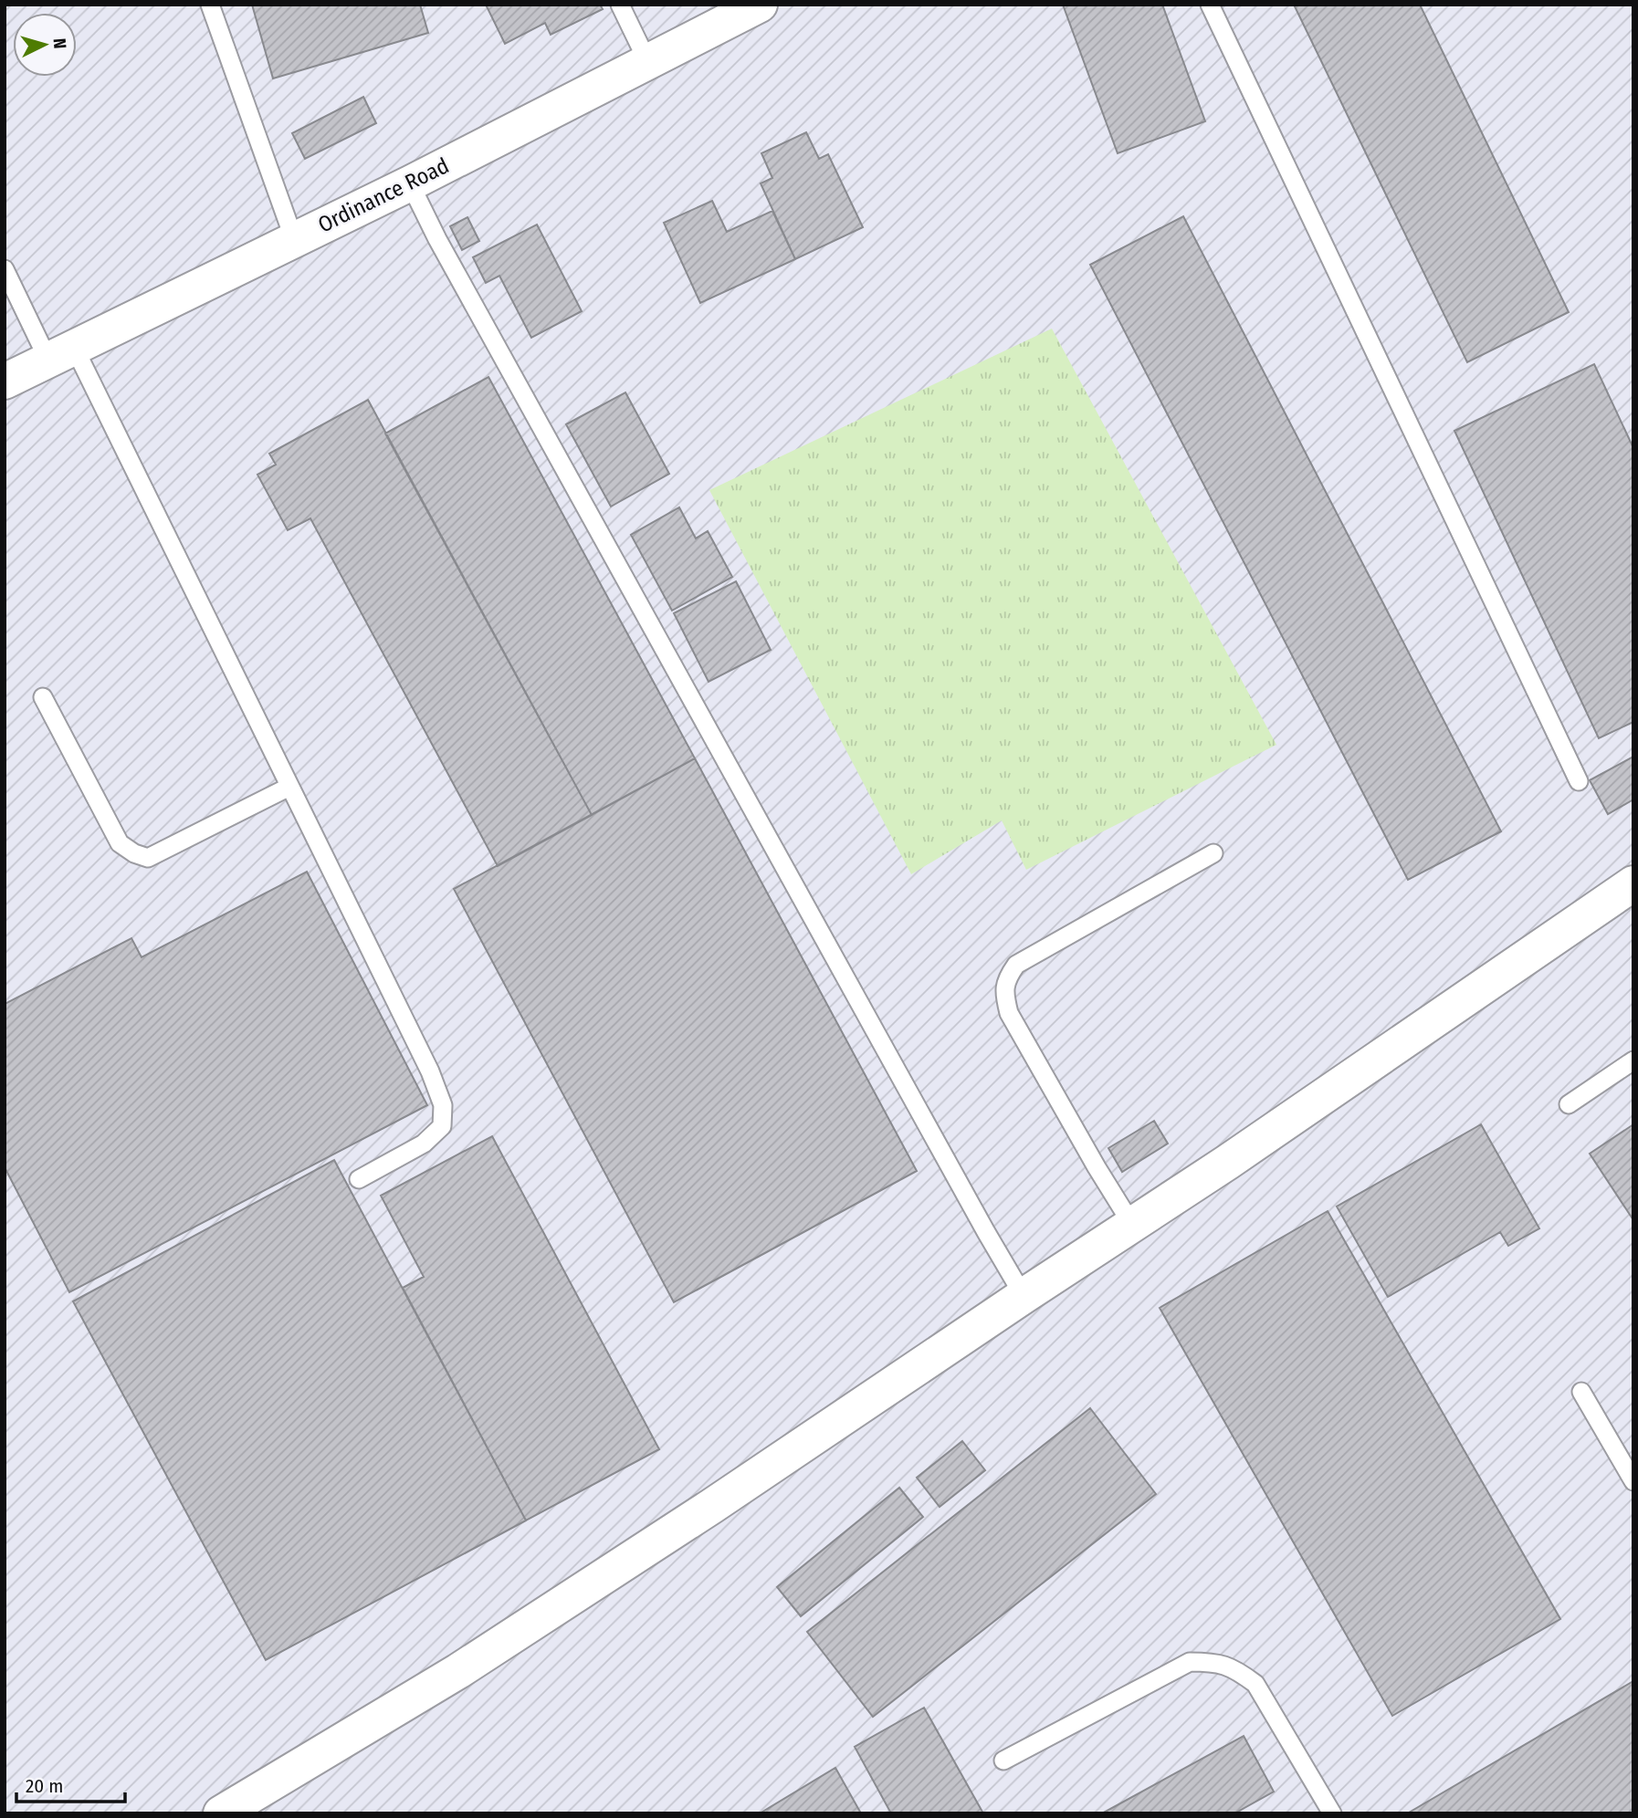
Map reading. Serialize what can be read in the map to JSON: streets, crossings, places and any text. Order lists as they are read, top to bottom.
{
  "streets": {
    "street": ["Ordinance Road"]
  },
  "scale_bar": "20 m",
  "north": "right"
}
